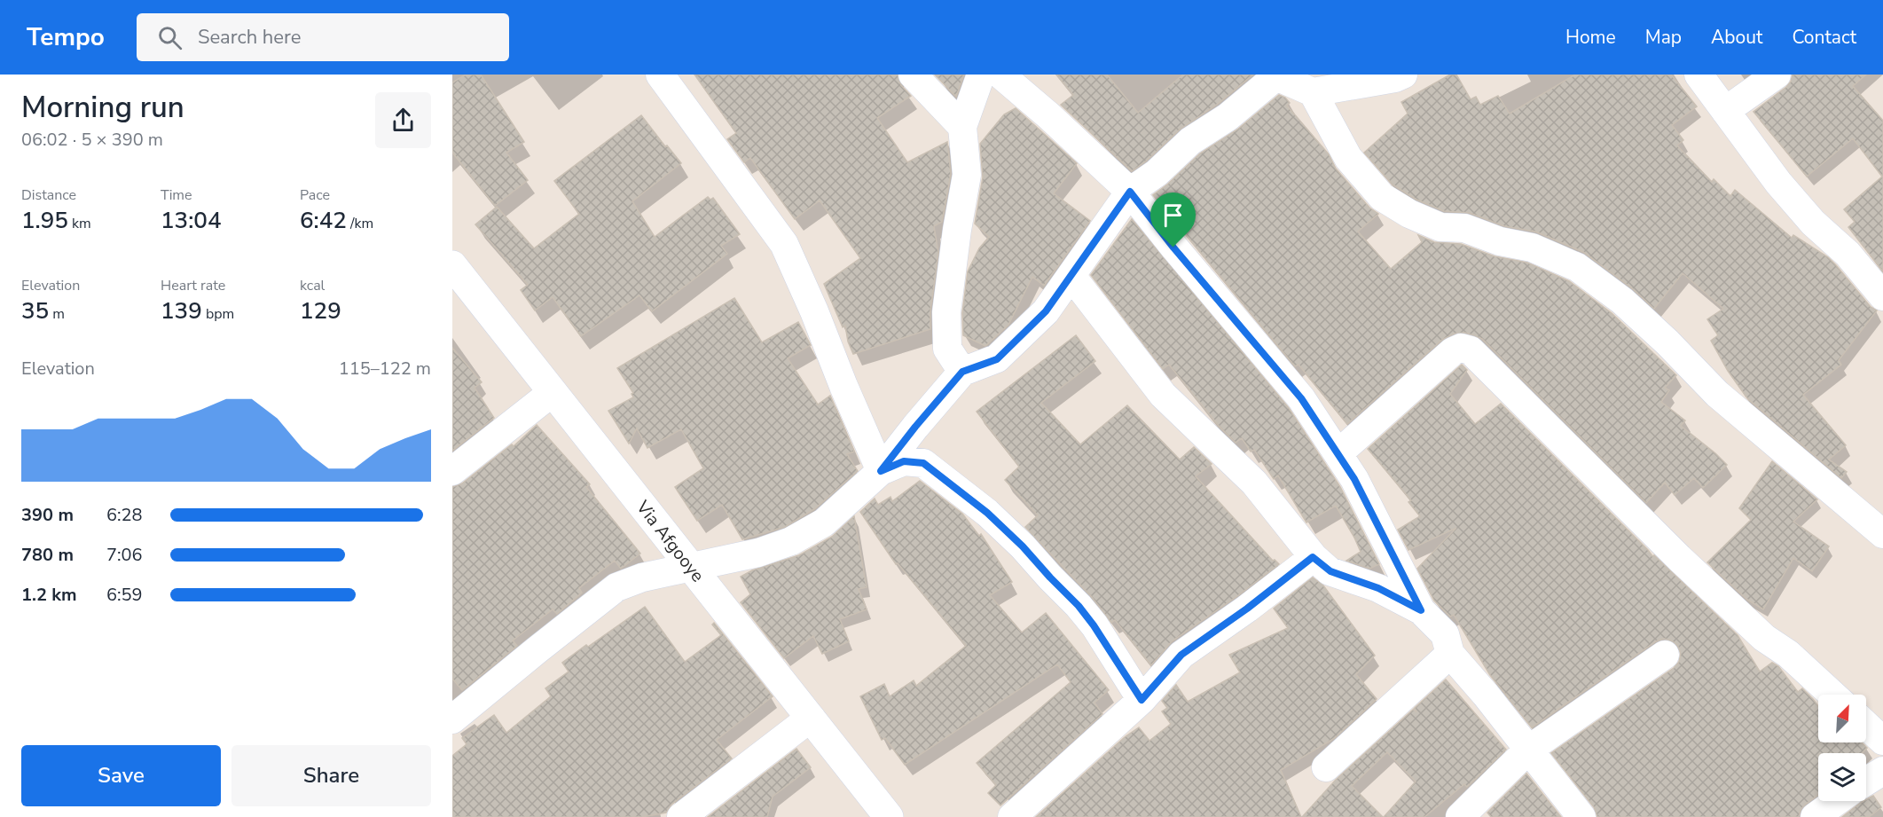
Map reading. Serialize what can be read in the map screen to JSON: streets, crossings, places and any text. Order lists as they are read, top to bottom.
{
  "streets": {
    "main road": ["Via Afgooye"]
  },
  "north": "top right",
  "page": {
    "header": "Tempo",
    "search": "Search here",
    "nav": [
      "Home",
      "Map",
      "About",
      "Contact"
    ],
    "heading": ["Morning run", "06:02 · 5 × 390 m"],
    "stats": [
      ["Distance", "1.95 km"],
      ["Time", "13:04"],
      ["Pace", "6:42 /km"],
      ["Elevation", "35 m"],
      ["Heart rate", "139 bpm"],
      ["kcal", "129"]
    ],
    "chart": ["Elevation", "115–122 m"],
    "list": [
      {
        "name": "390 m",
        "note": "6:28"
      },
      {
        "name": "780 m",
        "note": "7:06"
      },
      {
        "name": "1.2 km",
        "note": "6:59"
      }
    ],
    "buttons": ["Save", "Share"]
  }
}
